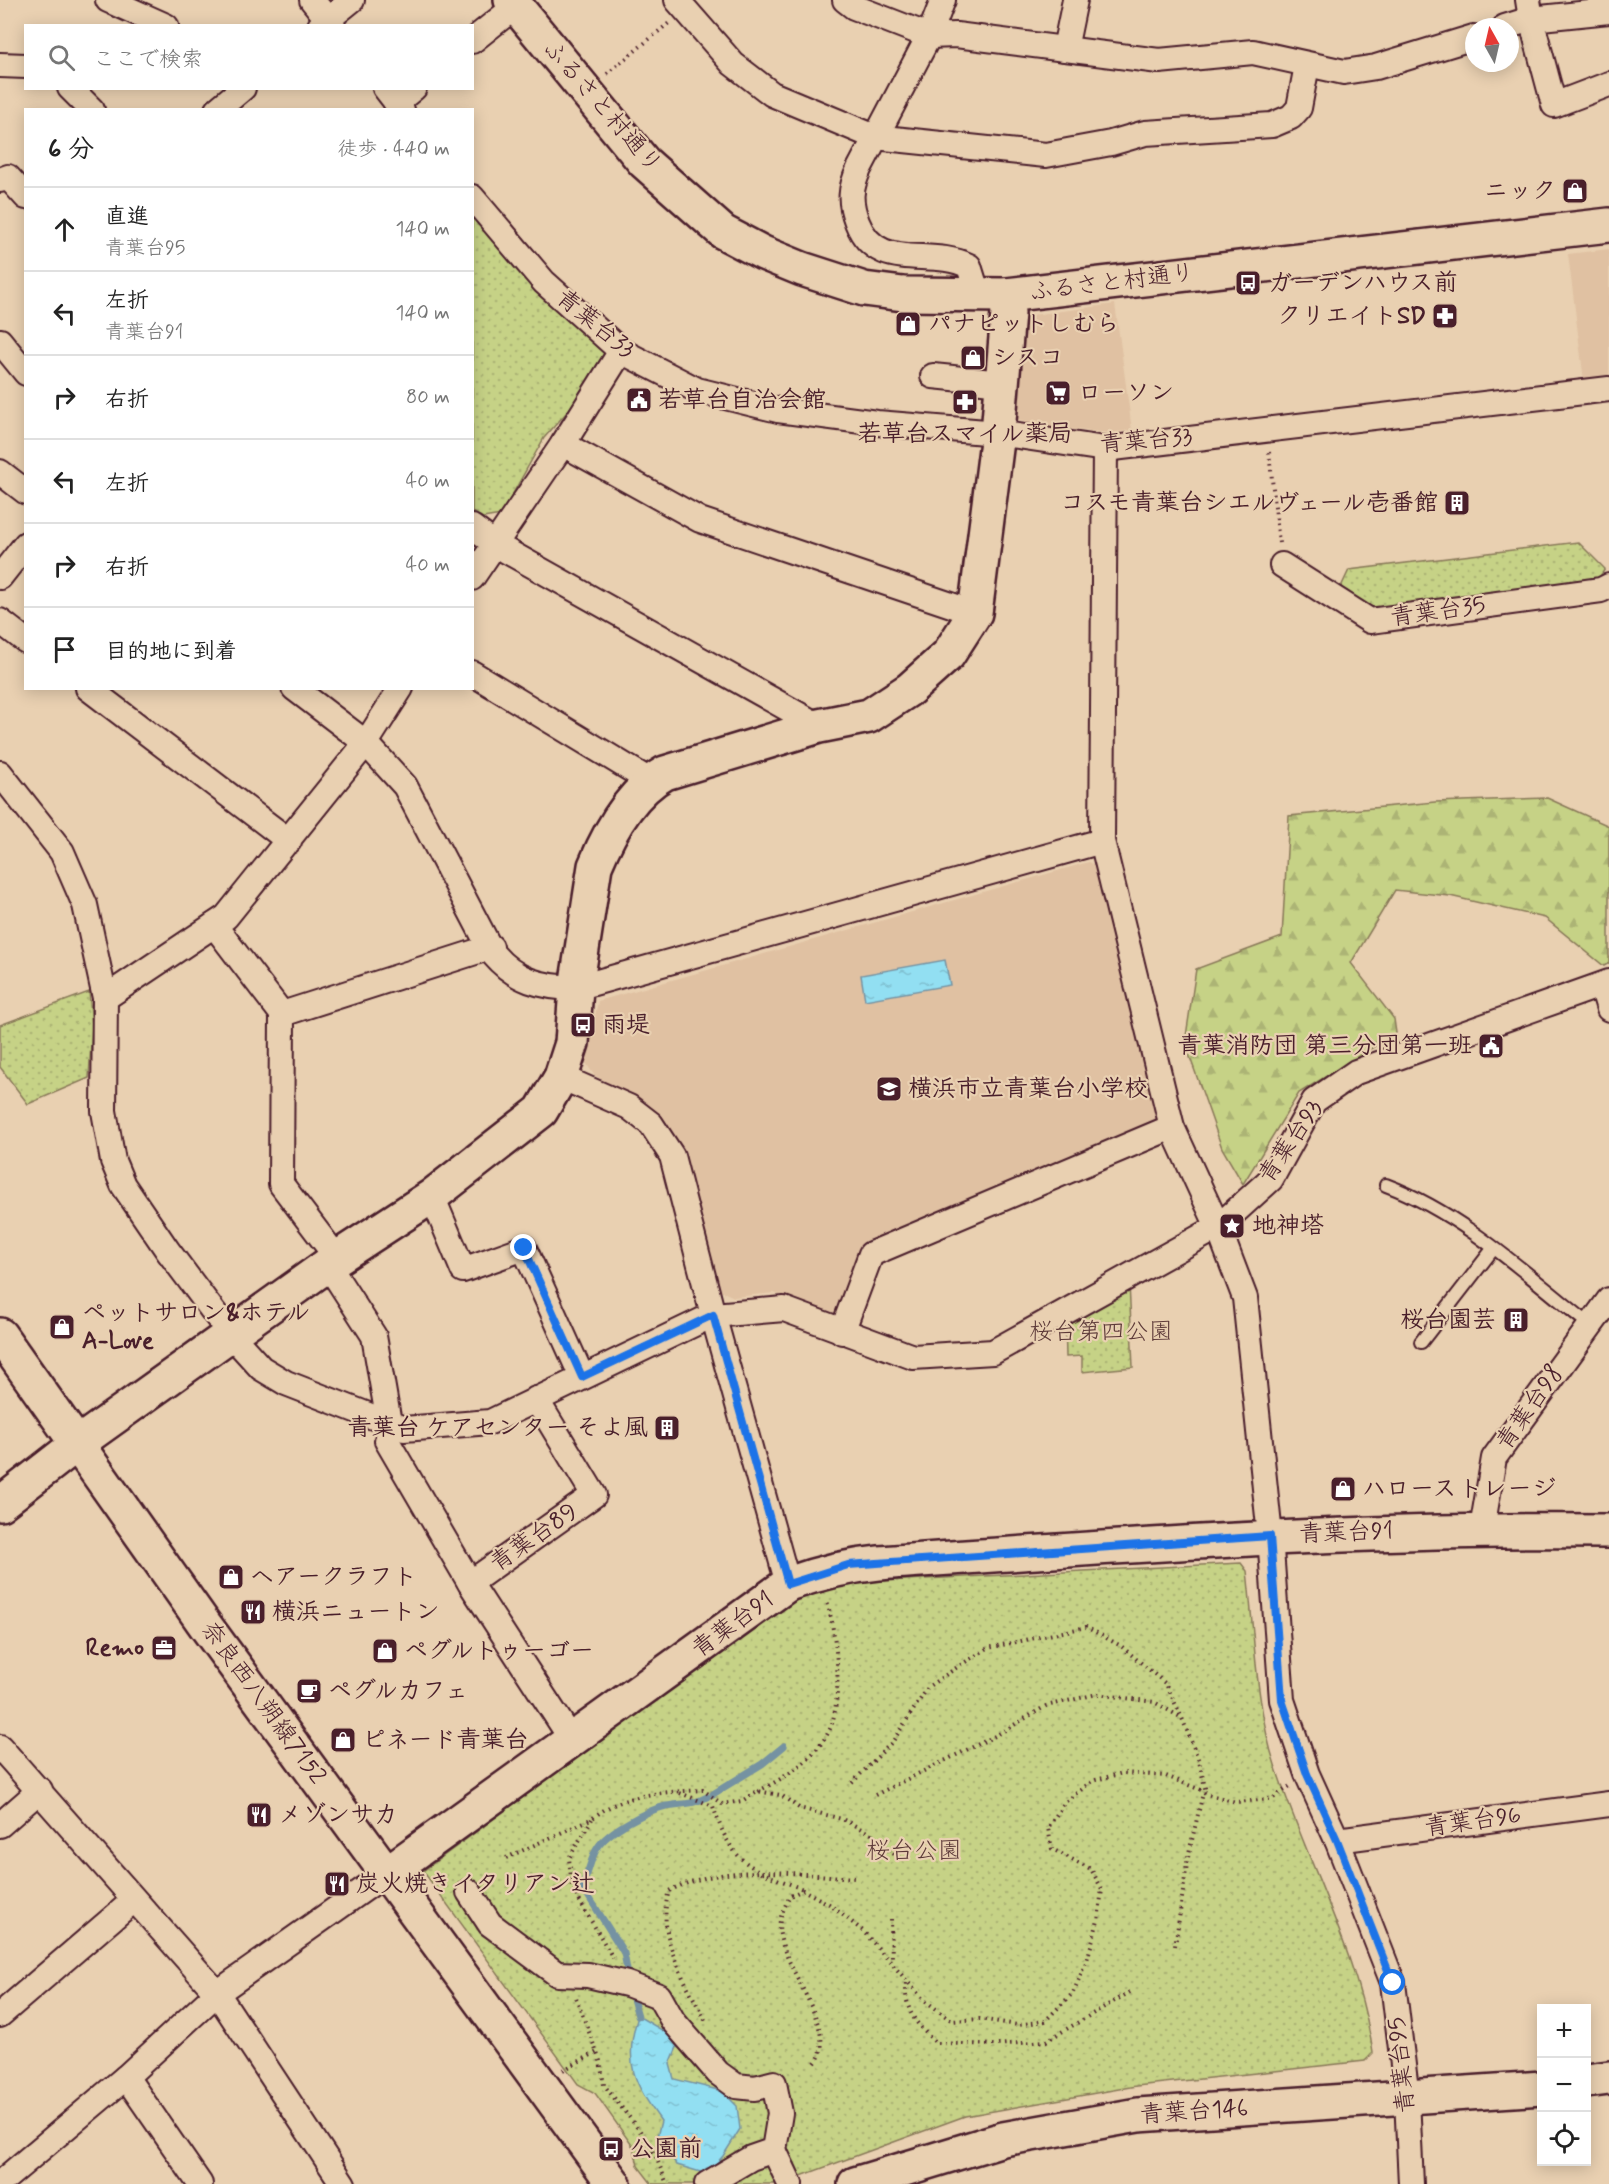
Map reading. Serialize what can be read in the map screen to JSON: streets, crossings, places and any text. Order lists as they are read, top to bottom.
{
  "streets": {
    "street": [
      "ふるさと村通り",
      "青葉台33",
      "青葉台35",
      "青葉台93",
      "青葉台98",
      "青葉台91",
      "青葉台89",
      "奈良西八朔線7152",
      "青葉台96",
      "青葉台95",
      "青葉台146"
    ]
  },
  "crossings": [
    ["青葉台33", "青葉台95"],
    ["青葉台93", "青葉台95"],
    ["青葉台98", "青葉台91"],
    ["青葉台91", "奈良西八朔線7152"],
    ["青葉台91", "青葉台95"],
    ["青葉台96", "青葉台95"],
    ["青葉台95", "青葉台146"]
  ],
  "parks": ["桜台第四公園", "桜台公園"],
  "places": {
    "shop": [
      "ニック",
      "パナピットしむら",
      "シスコ",
      "ペットサロン&ホテル A-Love",
      "ハローストレージ",
      "ヘアークラフト",
      "ペグルトゥーゴー",
      "ピネード青葉台"
    ],
    "bus stop": ["ガーデンハウス前", "雨堤", "公園前"],
    "pharmacy": ["クリエイトSD", "若草台スマイル薬局"],
    "supermarket": ["ローソン"],
    "public building": ["若草台自治会館", "青葉消防団 第三分団第一班"],
    "building": ["コスモ青葉台シエルヴェール壱番館", "桜台園芸", "青葉台 ケアセンター そよ風"],
    "school or university": ["横浜市立青葉台小学校"],
    "place": ["地神塔"],
    "restaurant": ["横浜ニュートン", "メゾンサカ", "炭火焼きイタリアン辻"],
    "office": ["Remo"],
    "cafe": ["ペグルカフェ"]
  },
  "north": "top",
  "page": {
    "search": "ここで検索",
    "heading": ["6 分", "徒歩 · 440 m"],
    "list": [
      ["直進", "青葉台95", "140 m"],
      ["左折", "青葉台91", "140 m"],
      ["右折", "80 m"],
      ["左折", "40 m"],
      ["右折", "40 m"],
      "目的地に到着"
    ],
    "map_buttons": ["+", "−"]
  }
}
